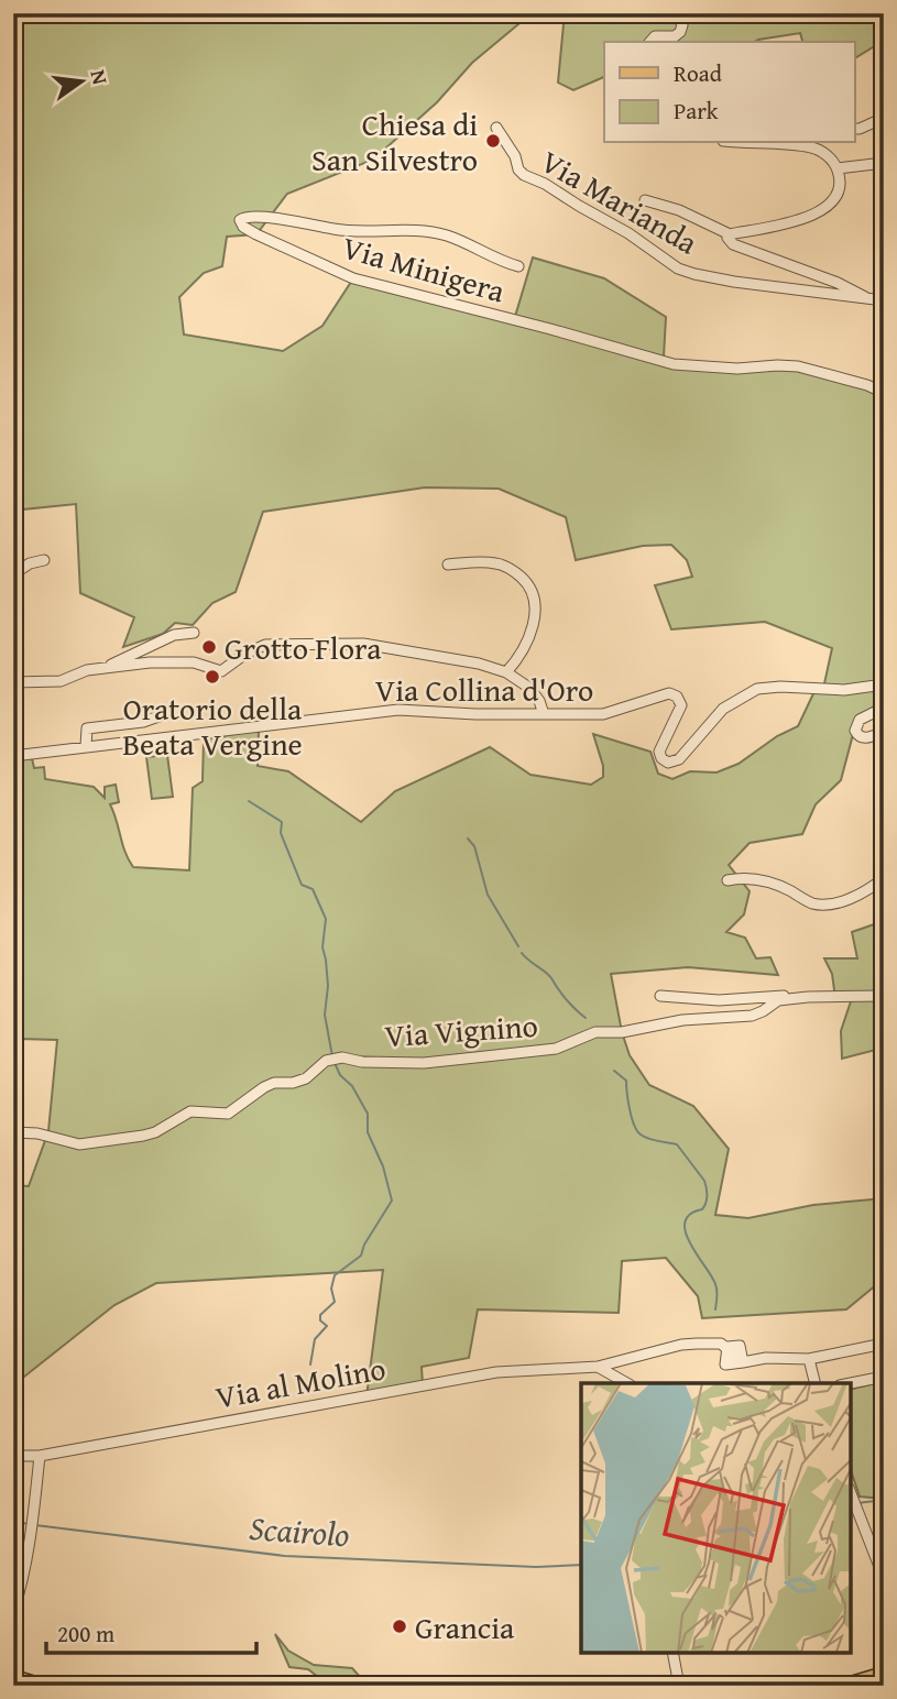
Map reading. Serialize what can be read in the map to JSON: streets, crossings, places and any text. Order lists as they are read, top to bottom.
{
  "streets": {
    "street": [
      "Via Marianda",
      "Via Minigera",
      "Via Collina d'Oro",
      "Via Vignino",
      "Via al Molino"
    ]
  },
  "water": ["Scairolo"],
  "places": [
    "Chiesa di San Silvestro",
    "Grotto Flora",
    "Oratorio della Beata Vergine",
    "Grancia"
  ],
  "legend": ["Road", "Park"],
  "scale_bar": "200 m",
  "north": "right"
}
